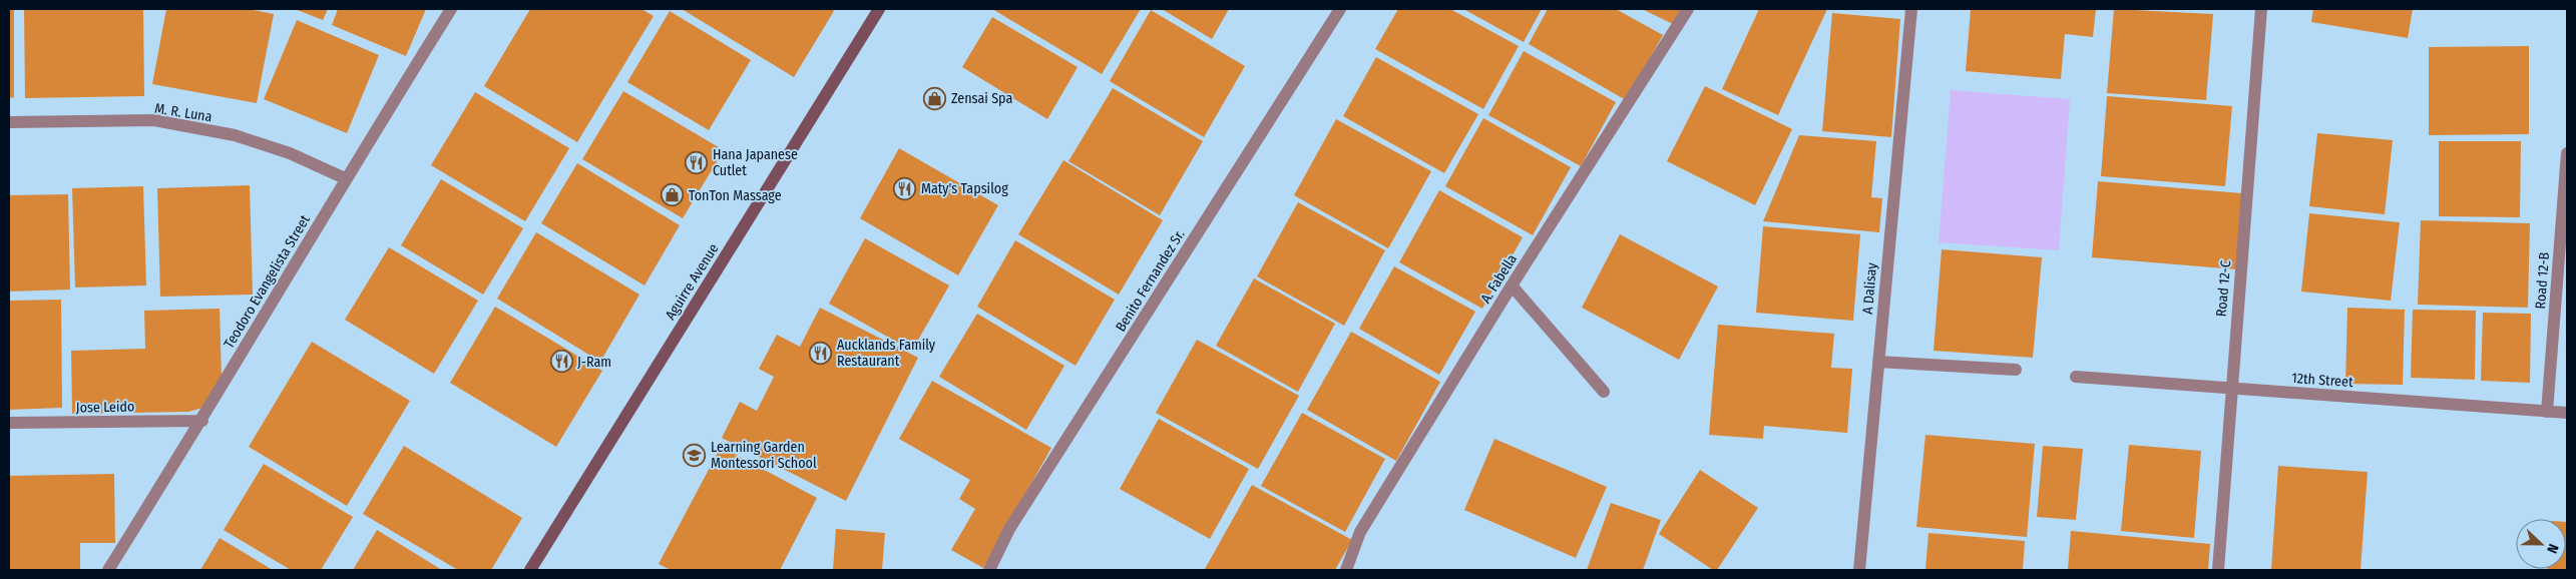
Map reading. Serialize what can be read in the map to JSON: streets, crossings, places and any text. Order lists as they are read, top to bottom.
{
  "streets": {
    "street": [
      "M. R. Luna",
      "A. Fabella",
      "Benito Fernandez Sr.",
      "Road 12-B",
      "Teodoro Evangelista Street",
      "Aguirre Avenue",
      "A Dalisay",
      "Road 12-C",
      "12th Street",
      "Jose Leido"
    ]
  },
  "crossings": [
    ["M. R. Luna", "Teodoro Evangelista Street"],
    ["Road 12-B", "12th Street"],
    ["Teodoro Evangelista Street", "Jose Leido"],
    ["Road 12-C", "12th Street"]
  ],
  "places": {
    "shop": ["Zensai Spa", "TonTon Massage"],
    "restaurant": [
      "Hana Japanese Cutlet",
      "Maty's Tapsilog",
      "Aucklands Family Restaurant",
      "J-Ram"
    ],
    "school or university": ["Learning Garden Montessori School"]
  },
  "north": "right"
}
